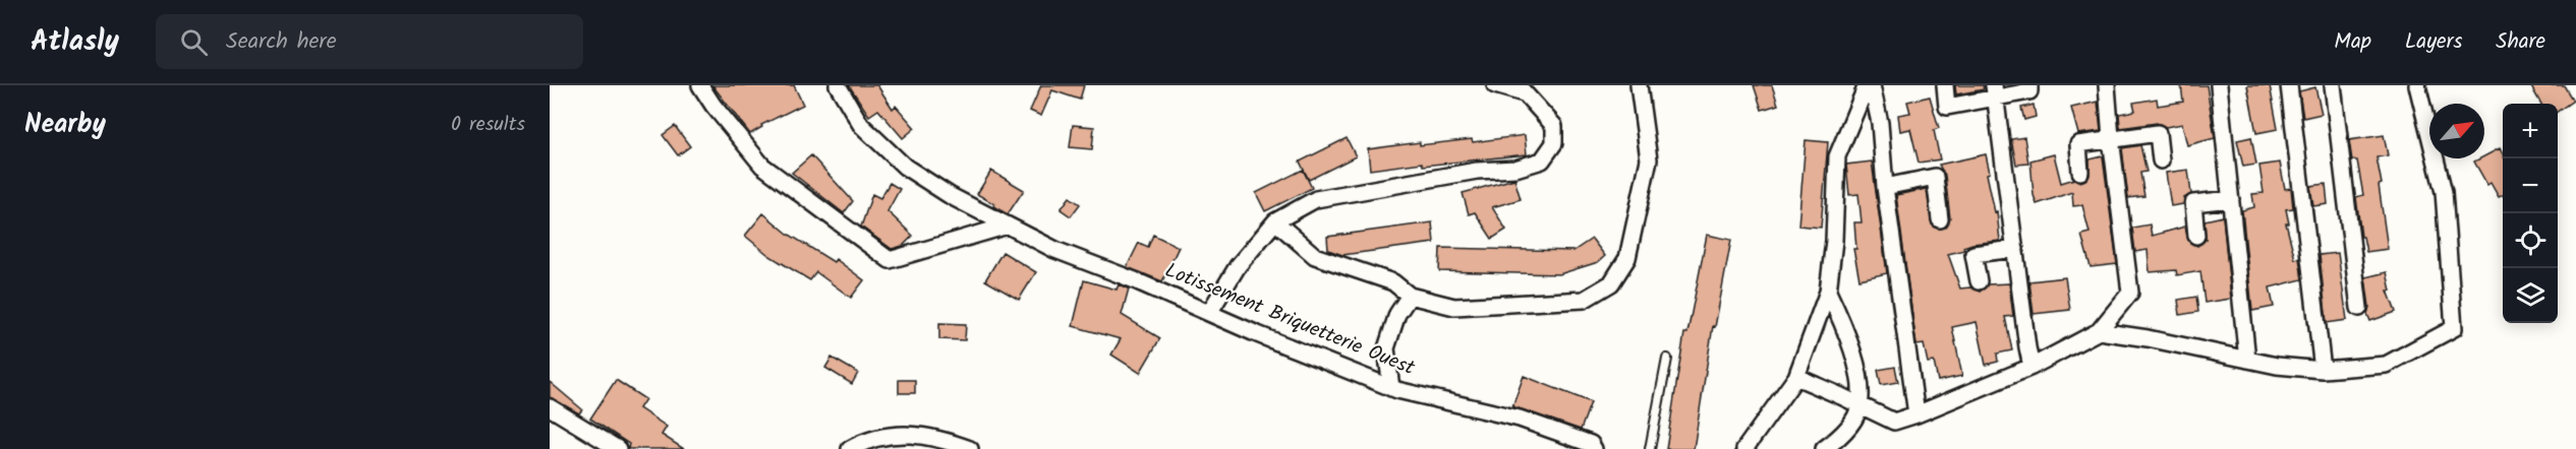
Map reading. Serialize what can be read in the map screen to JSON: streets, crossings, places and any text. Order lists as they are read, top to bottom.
{
  "streets": {
    "street": ["Lotissement Briquetterie Ouest"]
  },
  "north": "top right",
  "page": {
    "header": "Atlasly",
    "search": "Search here",
    "nav": ["Map", "Layers", "Share"],
    "heading": ["Nearby", "0 results"],
    "map_buttons": ["+", "−"]
  }
}
